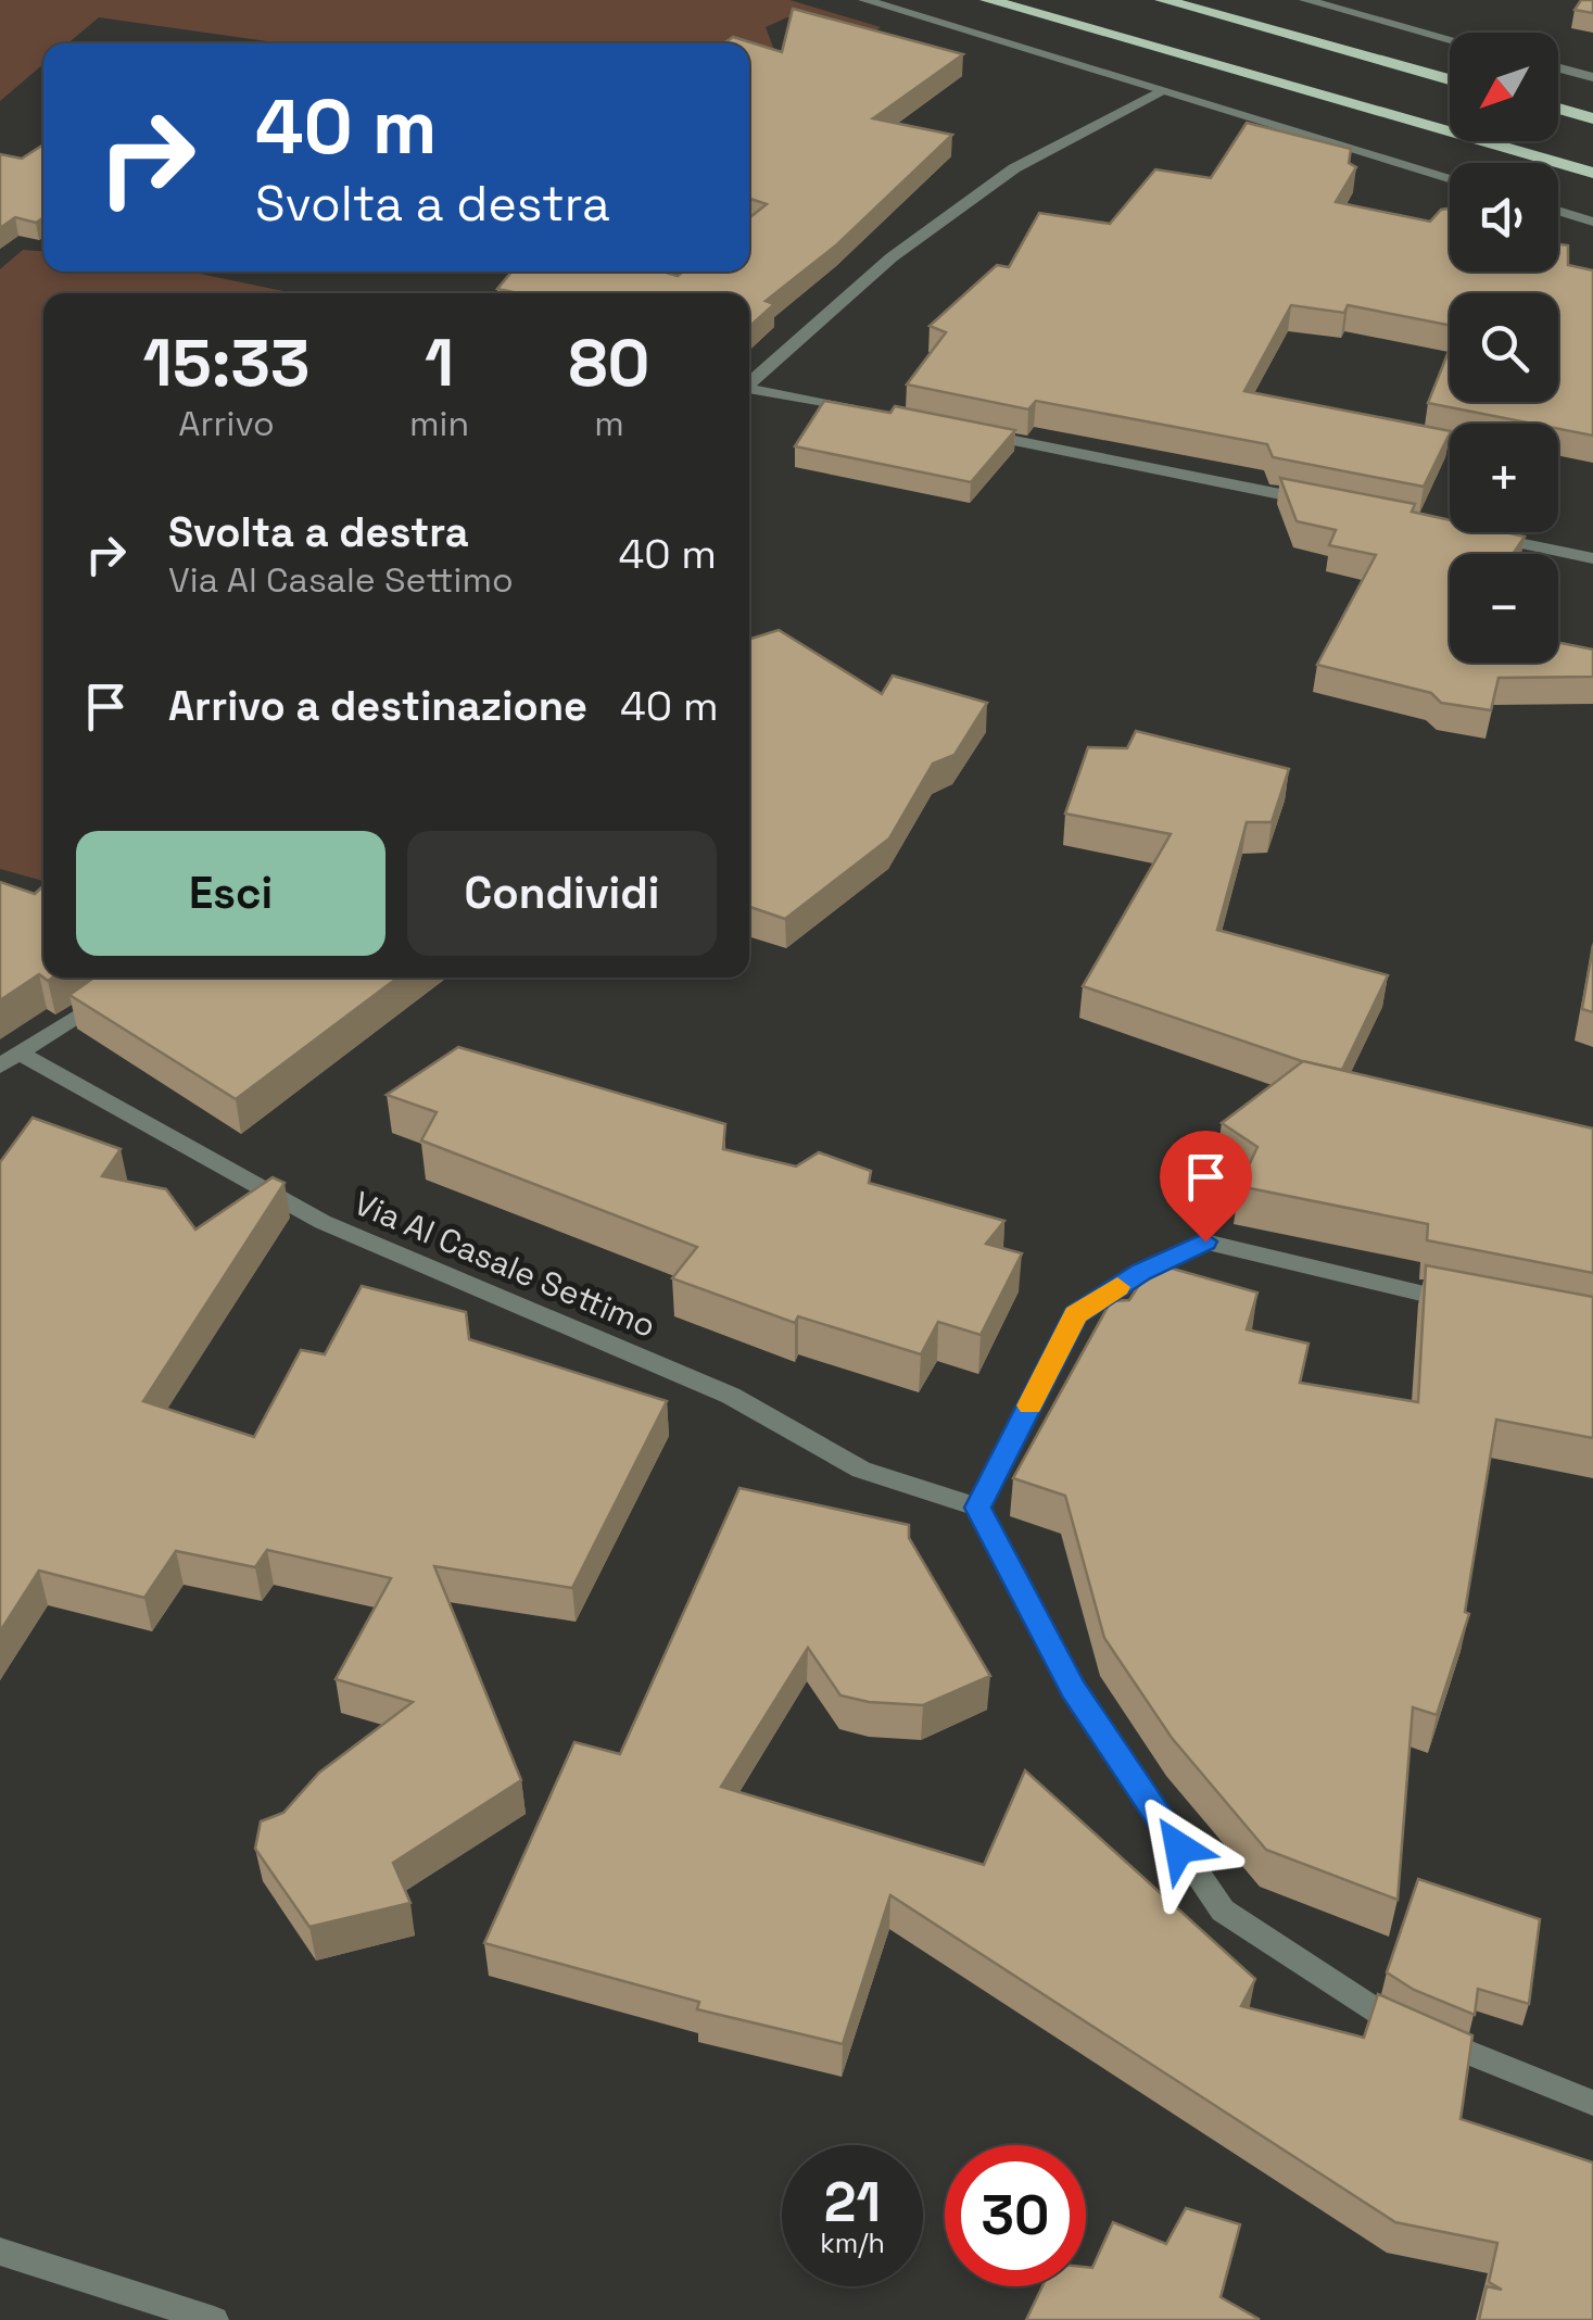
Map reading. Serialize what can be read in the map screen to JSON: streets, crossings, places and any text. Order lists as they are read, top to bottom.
{
  "streets": {
    "street": ["Via Al Casale Settimo"]
  },
  "north": "bottom left",
  "page": {
    "map_buttons": ["+", "−"],
    "turn": ["40 m", "Svolta a destra"],
    "eta": [
      "15:33",
      "Arrivo",
      "1",
      "min",
      "80",
      "m"
    ],
    "list": [
      {
        "name": "Svolta a destra",
        "note": "Via Al Casale Settimo",
        "value": "40 m"
      },
      {
        "name": "Arrivo a destinazione",
        "value": "40 m"
      }
    ],
    "buttons": ["Esci", "Condividi"],
    "speed": "21 km/h",
    "limit": "30"
  }
}
